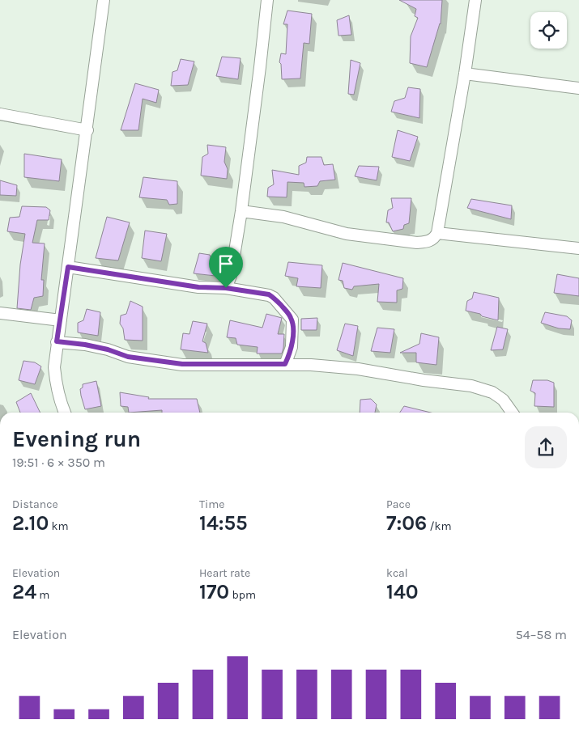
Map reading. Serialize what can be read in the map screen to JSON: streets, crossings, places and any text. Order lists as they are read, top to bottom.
{
  "page": {
    "heading": ["Evening run", "19:51 · 6 × 350 m"],
    "stats": [
      ["Distance", "2.10 km"],
      ["Time", "14:55"],
      ["Pace", "7:06 /km"],
      ["Elevation", "24 m"],
      ["Heart rate", "170 bpm"],
      ["kcal", "140"]
    ],
    "chart": ["Elevation", "54–58 m"]
  }
}
